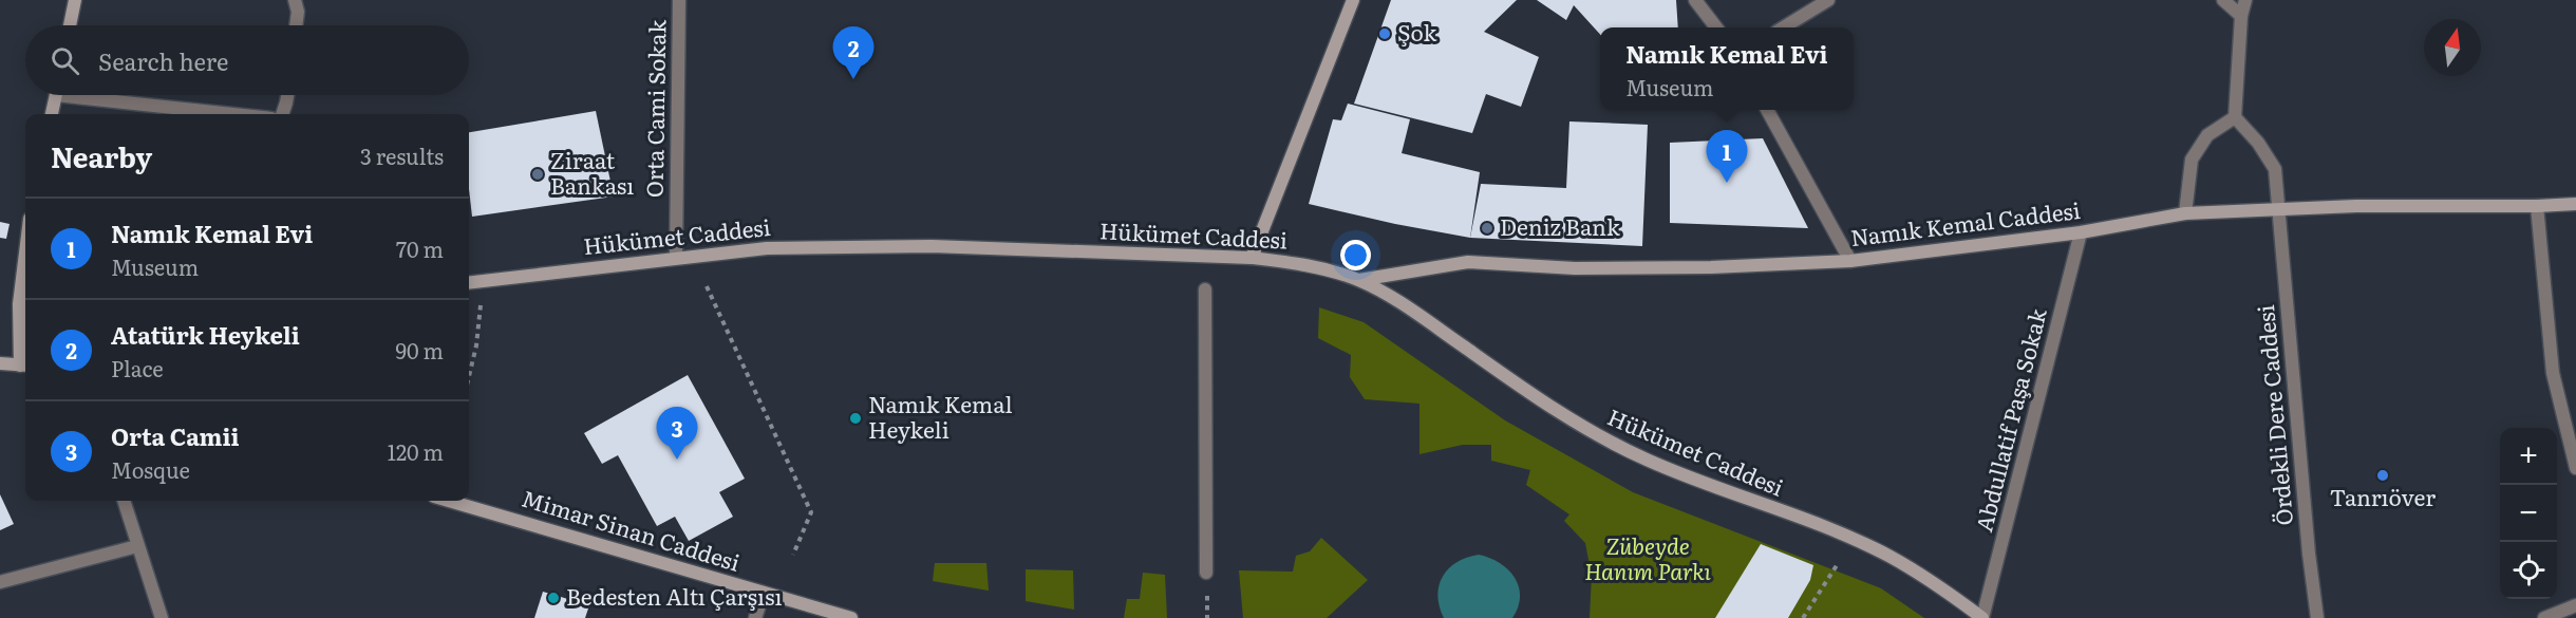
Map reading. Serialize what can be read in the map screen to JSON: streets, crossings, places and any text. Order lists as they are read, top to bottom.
{
  "streets": {
    "main road": ["Namık Kemal Caddesi", "Hükümet Caddesi", "Mimar Sinan Caddesi"],
    "street": ["Orta Cami Sokak", "Ördekli Dere Caddesi", "Abdullatif Paşa Sokak"]
  },
  "crossings": [
    ["Orta Cami Sokak", "Hükümet Caddesi"],
    ["Namık Kemal Caddesi", "Hükümet Caddesi"],
    ["Namık Kemal Caddesi", "Ördekli Dere Caddesi"],
    ["Namık Kemal Caddesi", "Abdullatif Paşa Sokak"],
    ["Hükümet Caddesi", "Abdullatif Paşa Sokak"]
  ],
  "parks": ["Zübeyde Hanım Parkı"],
  "places": [
    "Şok",
    "Ziraat Bankası",
    "Deniz Bank",
    "Namık Kemal Heykeli",
    "Tanrıöver",
    "Bedesten Altı Çarşısı"
  ],
  "north": "top",
  "page": {
    "search": "Search here",
    "pins": ["2", "1", "3"],
    "popup": ["Namık Kemal Evi", "Museum"],
    "heading": ["Nearby", "3 results"],
    "list": [
      {
        "mark": "1",
        "name": "Namık Kemal Evi",
        "note": "Museum",
        "value": "70 m"
      },
      {
        "mark": "2",
        "name": "Atatürk Heykeli",
        "note": "Place",
        "value": "90 m"
      },
      {
        "mark": "3",
        "name": "Orta Camii",
        "note": "Mosque",
        "value": "120 m"
      }
    ],
    "map_buttons": ["+", "−"]
  }
}
